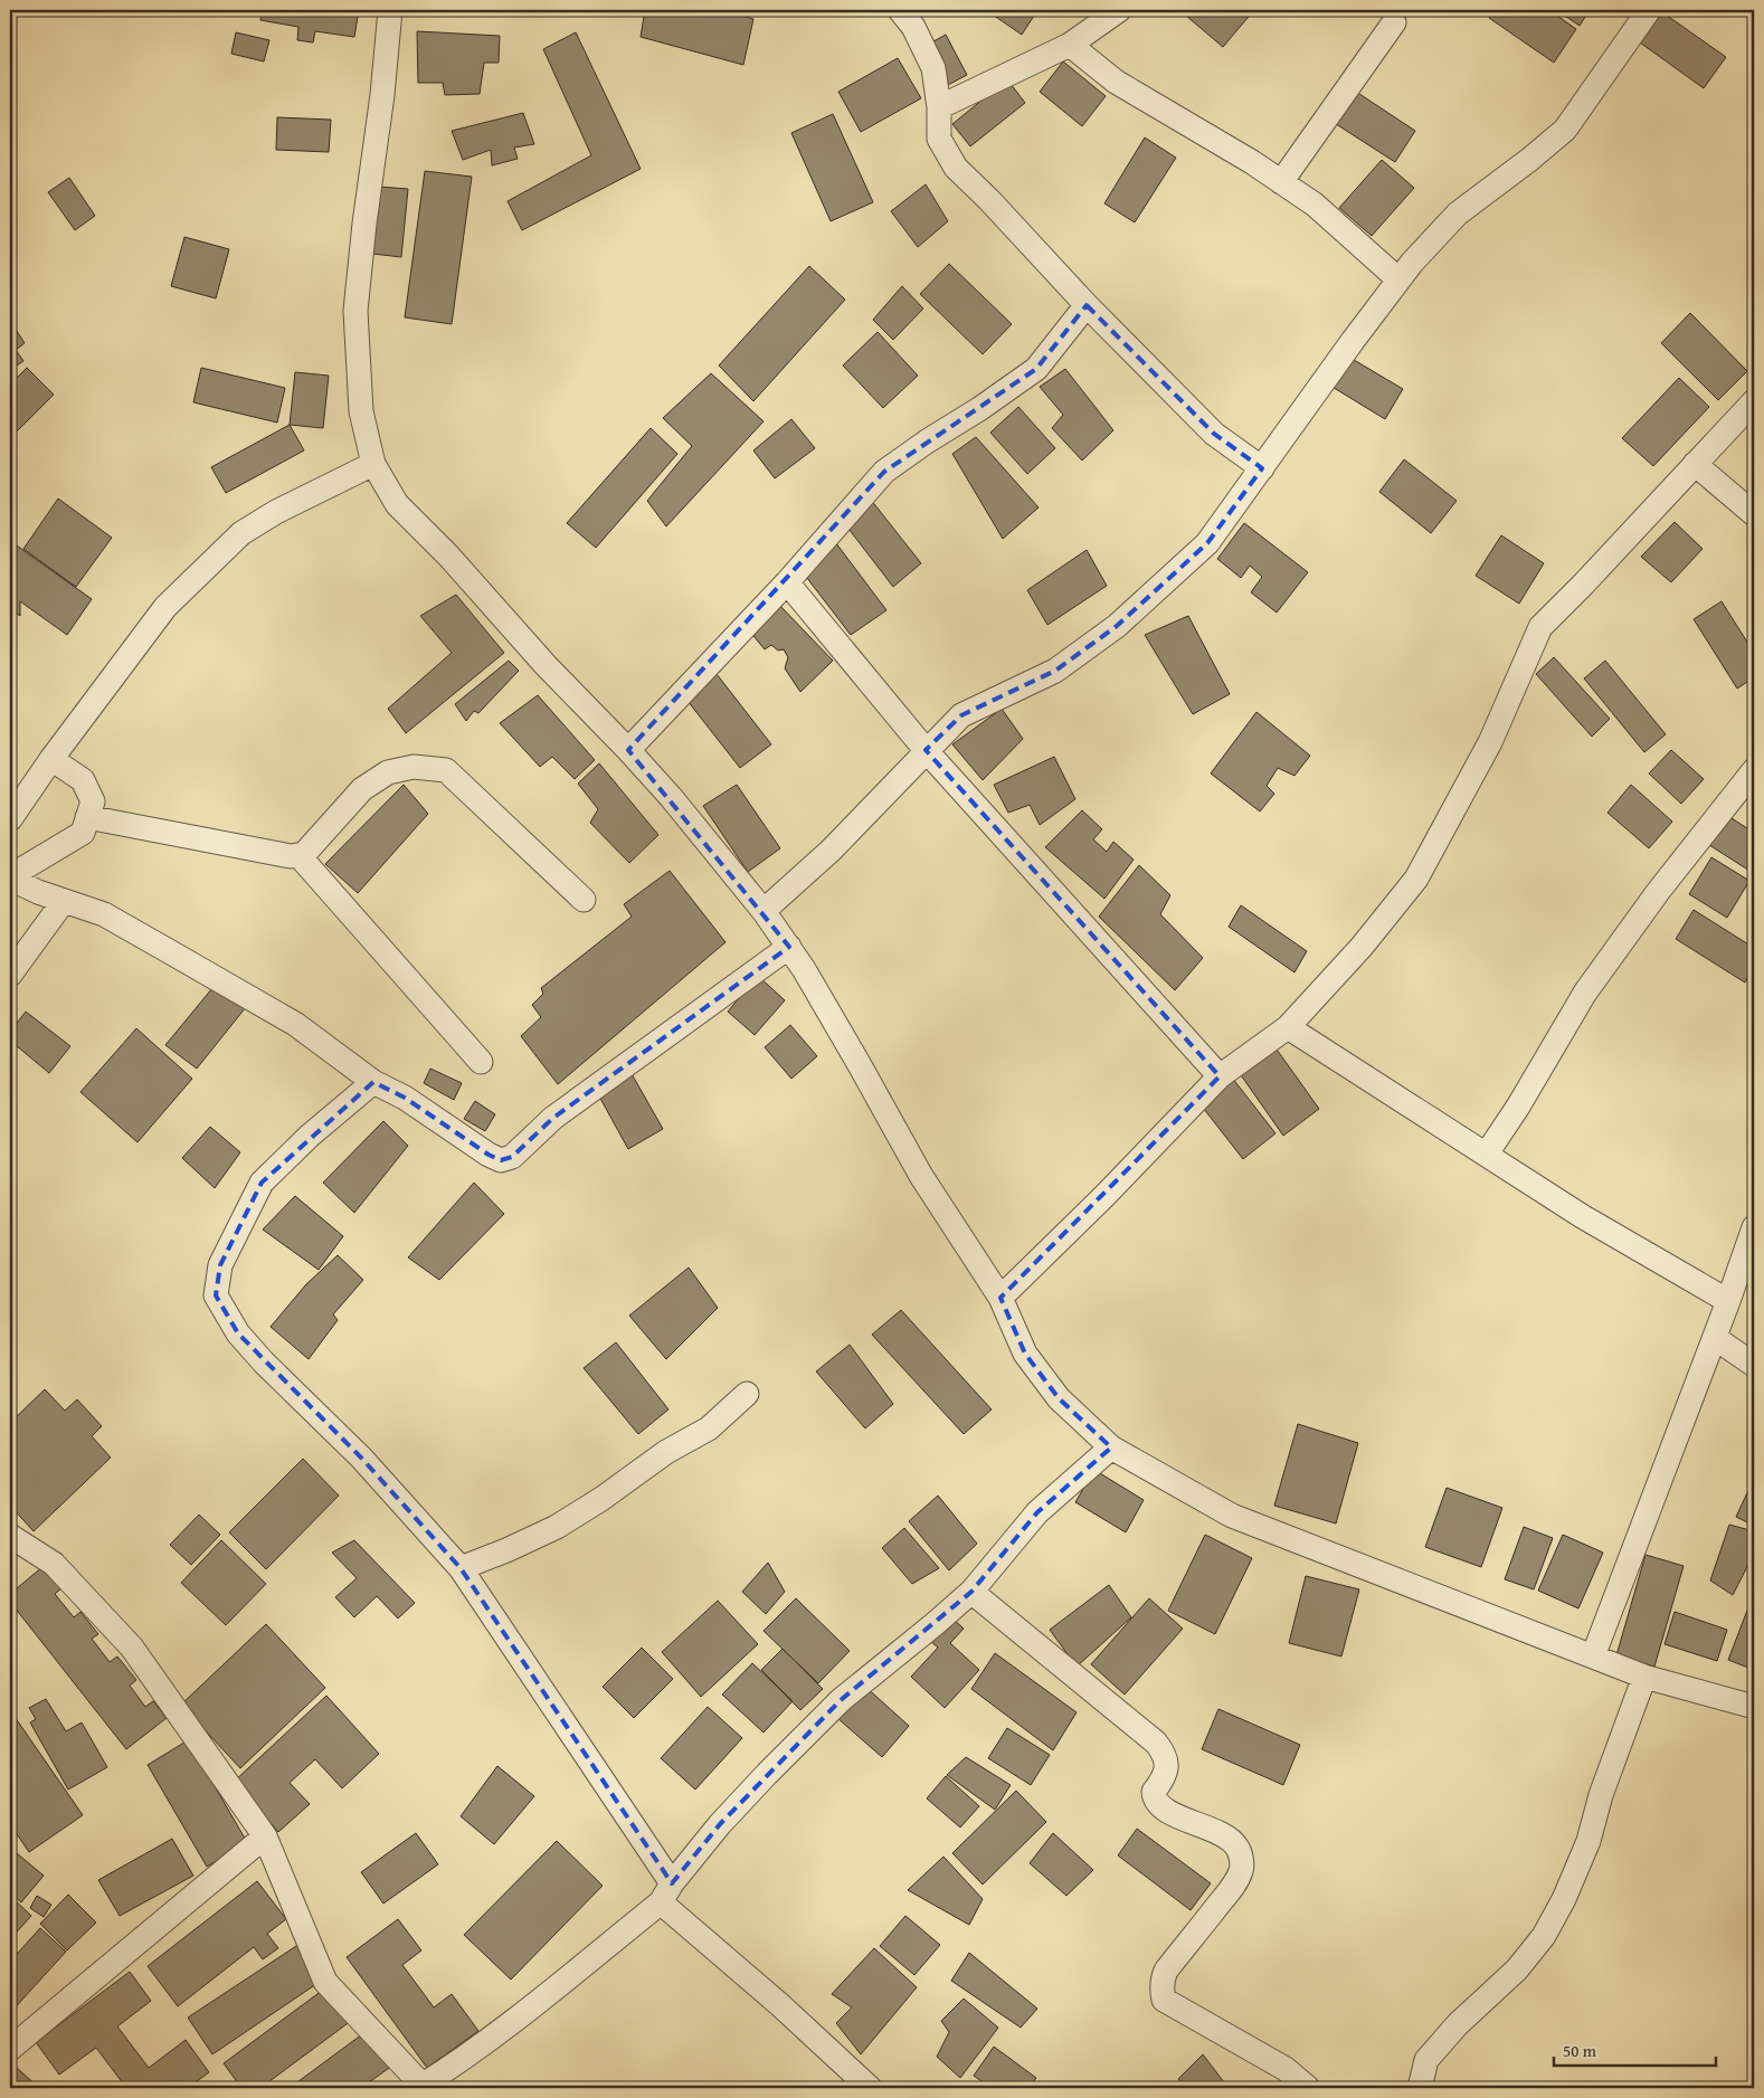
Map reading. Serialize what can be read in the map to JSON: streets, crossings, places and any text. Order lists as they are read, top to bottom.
{
  "scale_bar": "50 m"
}
